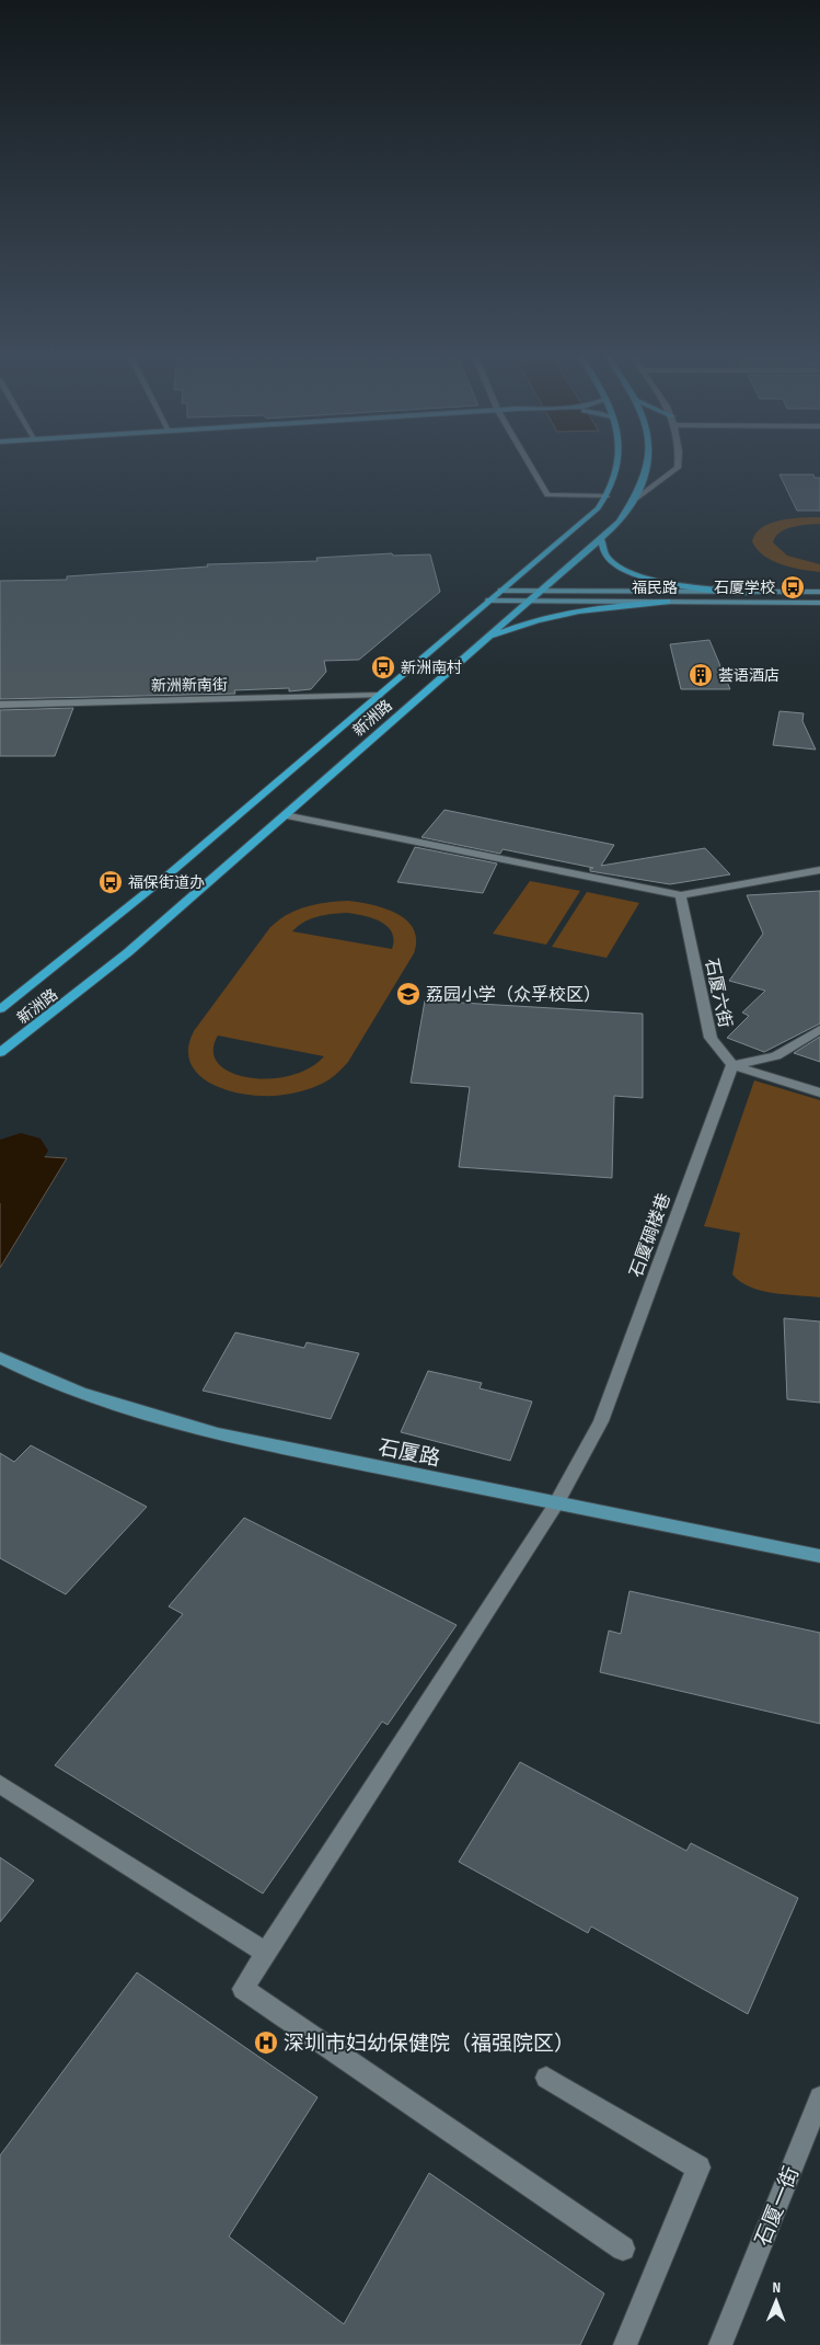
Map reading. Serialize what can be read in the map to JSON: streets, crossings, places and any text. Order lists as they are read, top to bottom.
{
  "streets": {
    "main road": ["新洲路"],
    "street": [
      "福民路",
      "新洲新南街",
      "石厦六街",
      "石厦碉楼巷",
      "石厦路",
      "石厦一街"
    ]
  },
  "crossings": [
    ["福民路", "新洲路"],
    ["新洲新南街", "新洲路"],
    ["石厦六街", "石厦碉楼巷"],
    ["石厦碉楼巷", "石厦路"]
  ],
  "places": {
    "bus stop": ["石厦学校", "新洲南村", "福保街道办"],
    "building": ["荟语酒店"],
    "school or university": ["荔园小学（众孚校区）"],
    "hospital": ["深圳市妇幼保健院（福强院区）"]
  },
  "north": "top"
}
